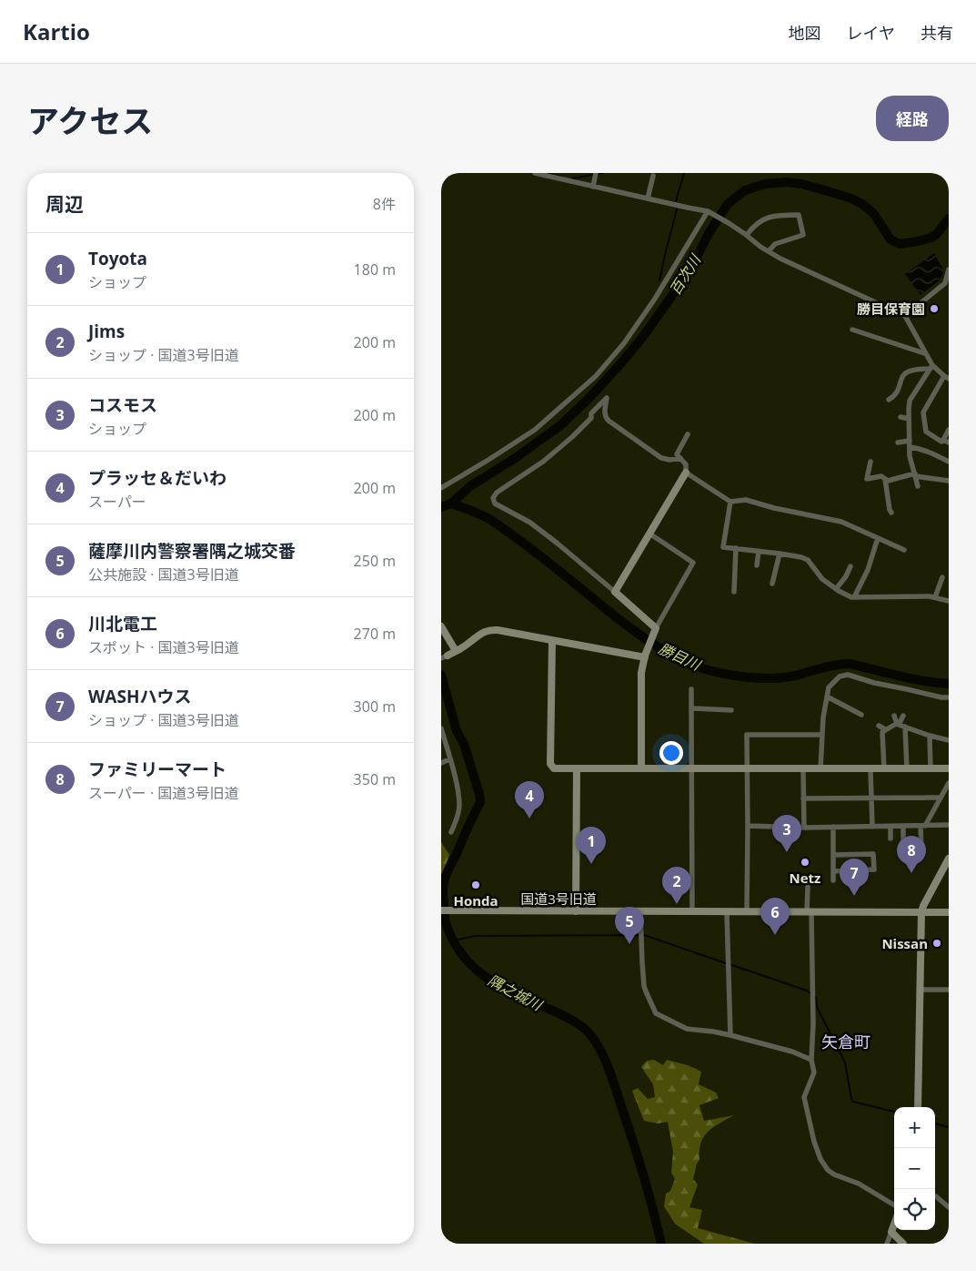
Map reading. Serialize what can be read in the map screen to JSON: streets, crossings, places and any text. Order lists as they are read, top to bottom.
{
  "streets": {
    "street": ["国道3号旧道"]
  },
  "districts": ["矢倉町"],
  "water": ["百次川", "勝目川", "隅之城川"],
  "places": [
    "勝目保育園",
    "Netz",
    "Honda",
    "Nissan"
  ],
  "page": {
    "header": "Kartio",
    "nav": ["地図", "レイヤ", "共有"],
    "title": "アクセス",
    "buttons": "経路",
    "heading": ["周辺", "8件"],
    "list": [
      {
        "mark": "1",
        "name": "Toyota",
        "note": "ショップ",
        "value": "180 m"
      },
      {
        "mark": "2",
        "name": "Jims",
        "note": "ショップ · 国道3号旧道",
        "value": "200 m"
      },
      {
        "mark": "3",
        "name": "コスモス",
        "note": "ショップ",
        "value": "200 m"
      },
      {
        "mark": "4",
        "name": "プラッセ＆だいわ",
        "note": "スーパー",
        "value": "200 m"
      },
      {
        "mark": "5",
        "name": "薩摩川内警察署隅之城交番",
        "note": "公共施設 · 国道3号旧道",
        "value": "250 m"
      },
      {
        "mark": "6",
        "name": "川北電工",
        "note": "スポット · 国道3号旧道",
        "value": "270 m"
      },
      {
        "mark": "7",
        "name": "WASHハウス",
        "note": "ショップ · 国道3号旧道",
        "value": "300 m"
      },
      {
        "mark": "8",
        "name": "ファミリーマート",
        "note": "スーパー · 国道3号旧道",
        "value": "350 m"
      }
    ],
    "pins": [
      "4",
      "3",
      "1",
      "8",
      "7",
      "2",
      "6",
      "5"
    ],
    "map_buttons": ["+", "−"]
  }
}
